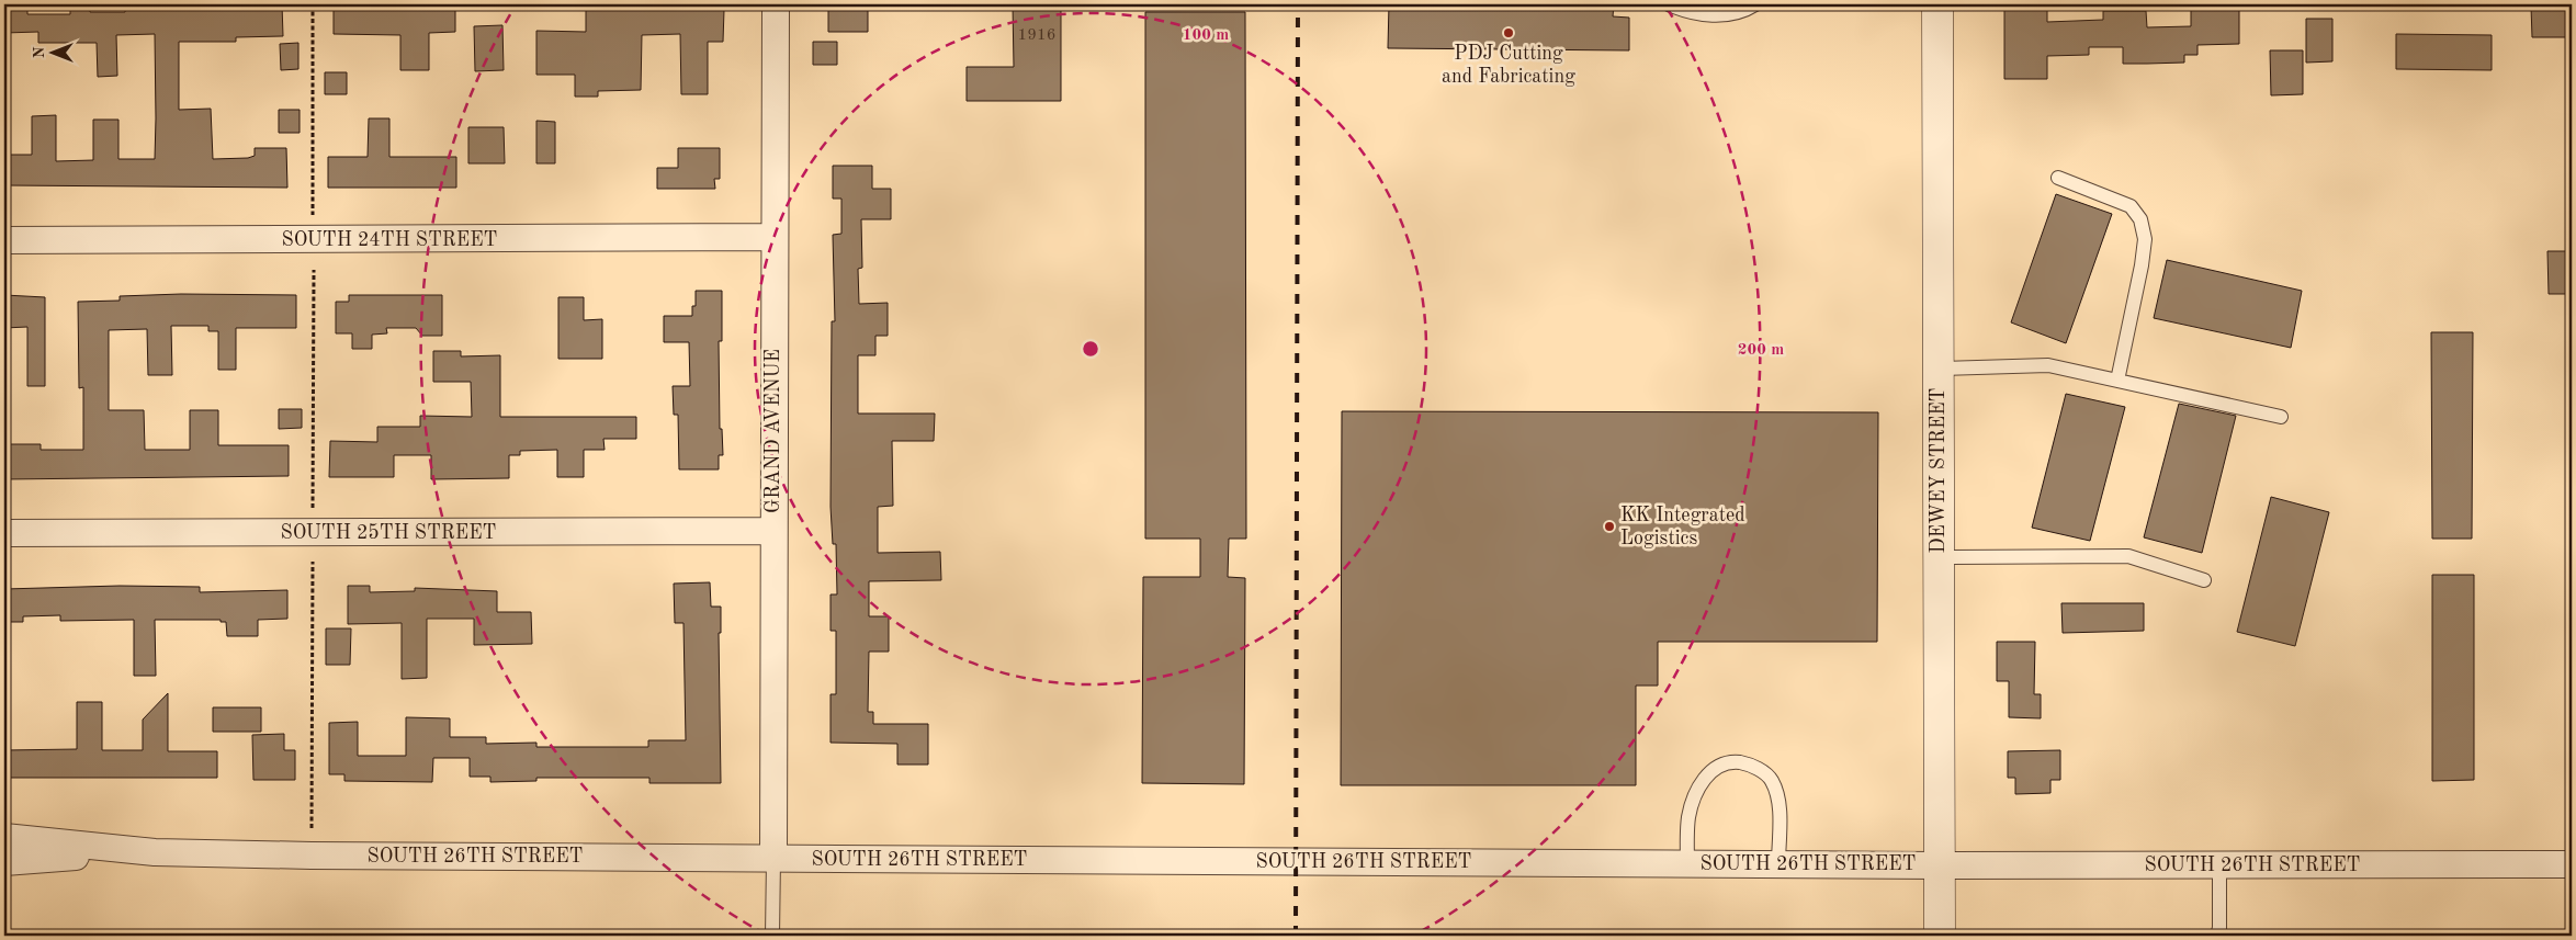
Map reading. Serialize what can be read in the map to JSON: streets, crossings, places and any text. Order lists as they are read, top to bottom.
{
  "streets": {
    "street": [
      "SOUTH 24TH STREET",
      "GRAND AVENUE",
      "DEWEY STREET",
      "SOUTH 25TH STREET",
      "SOUTH 26TH STREET"
    ]
  },
  "crossings": [
    ["SOUTH 24TH STREET", "GRAND AVENUE"],
    ["GRAND AVENUE", "SOUTH 25TH STREET"],
    ["GRAND AVENUE", "SOUTH 26TH STREET"],
    ["DEWEY STREET", "SOUTH 26TH STREET"]
  ],
  "places": ["PDJ Cutting and Fabricating", "KK Integrated Logistics"],
  "house_numbers": ["1916"],
  "north": "left",
  "rings": ["100 m", "200 m"]
}
